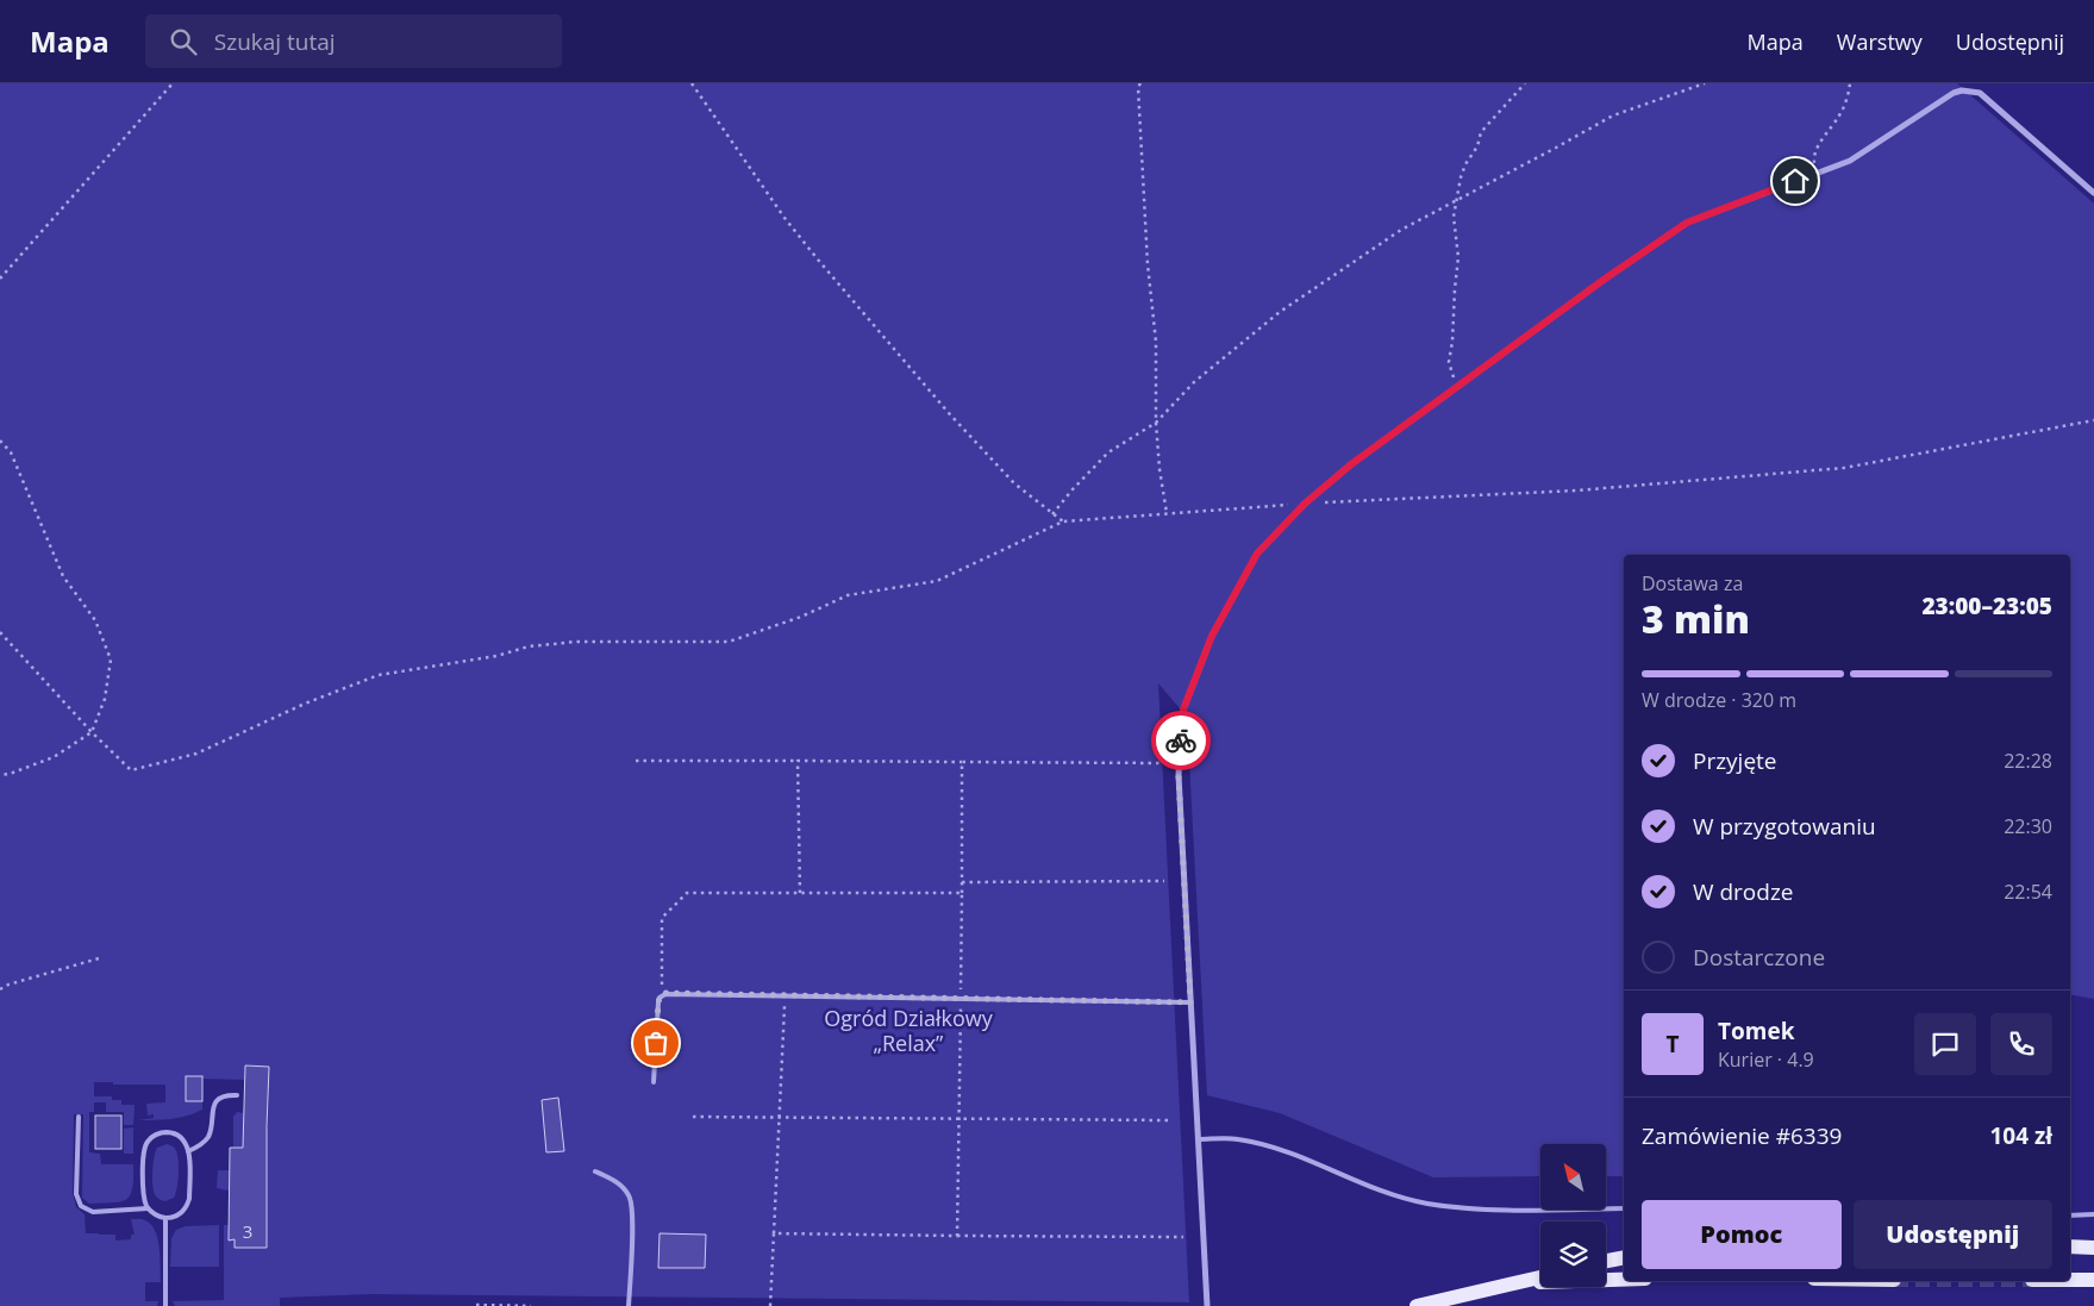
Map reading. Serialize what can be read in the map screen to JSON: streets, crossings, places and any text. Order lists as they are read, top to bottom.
{
  "parks": ["Ogród Działkowy „Relax”"],
  "house_numbers": ["3"],
  "north": "top left",
  "page": {
    "header": "Mapa",
    "search": "Szukaj tutaj",
    "nav": ["Mapa", "Warstwy", "Udostępnij"],
    "heading": ["3 min", "Dostawa za", "23:00–23:05"],
    "panel": [
      "Tomek",
      "Kurier · 4.9",
      "Zamówienie #6339",
      "104 zł"
    ],
    "bar": "W drodze · 320 m",
    "list": [
      ["Przyjęte", "22:28"],
      ["W przygotowaniu", "22:30"],
      ["W drodze", "22:54"],
      "Dostarczone"
    ],
    "round": "T",
    "buttons": ["Pomoc", "Udostępnij"]
  }
}
